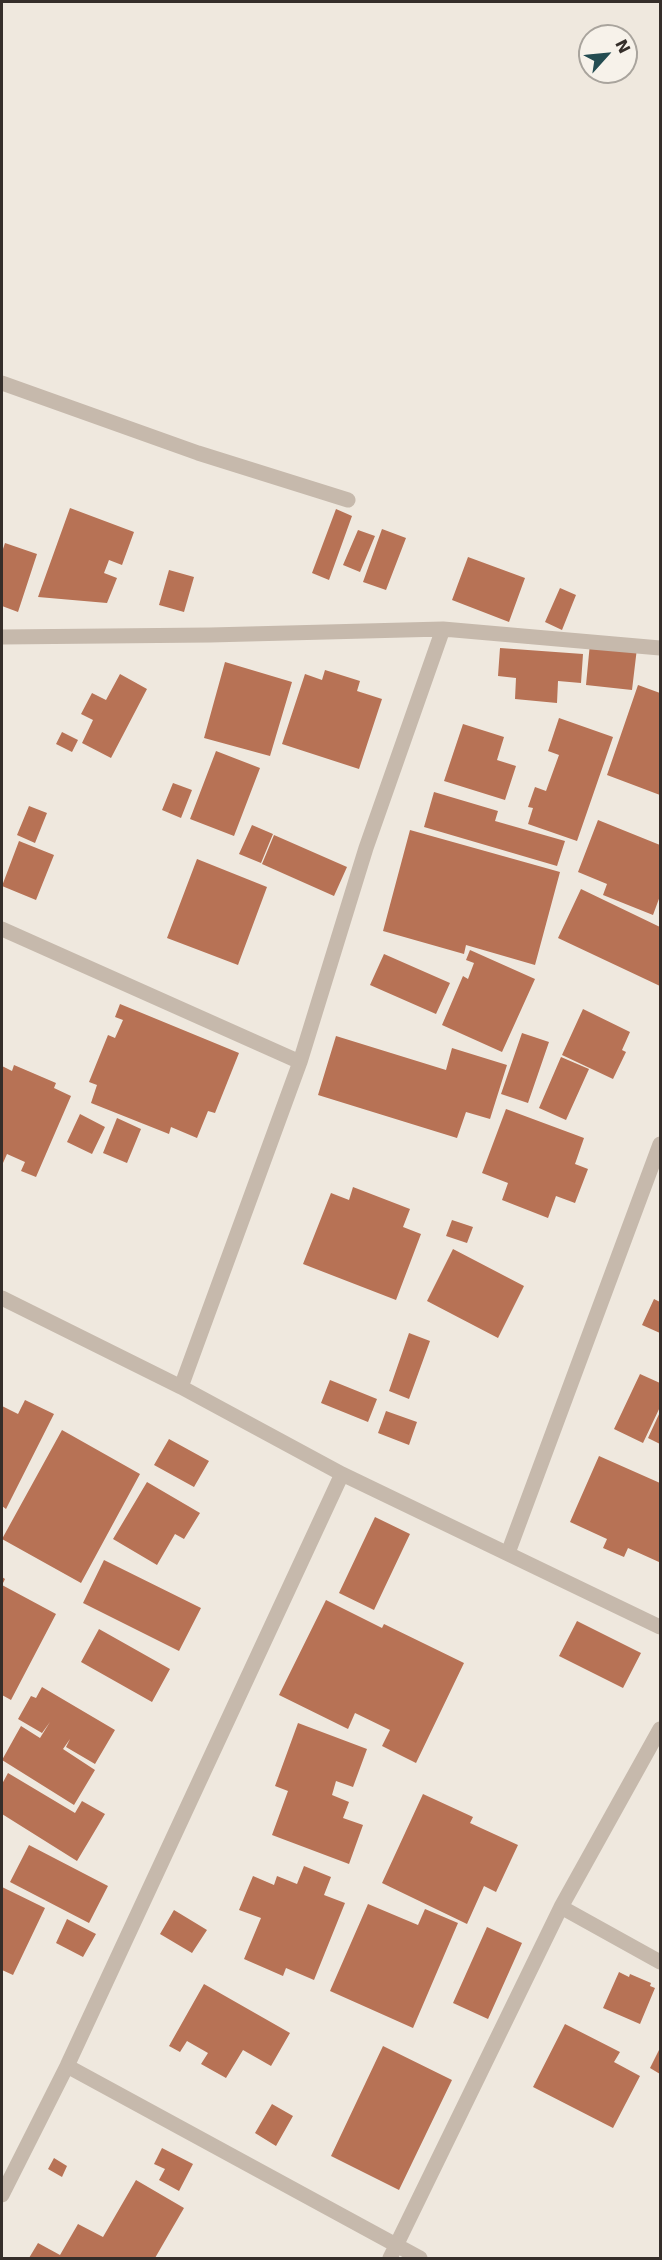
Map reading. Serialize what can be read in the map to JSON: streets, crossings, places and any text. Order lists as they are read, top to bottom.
{
  "north": "top right"
}
